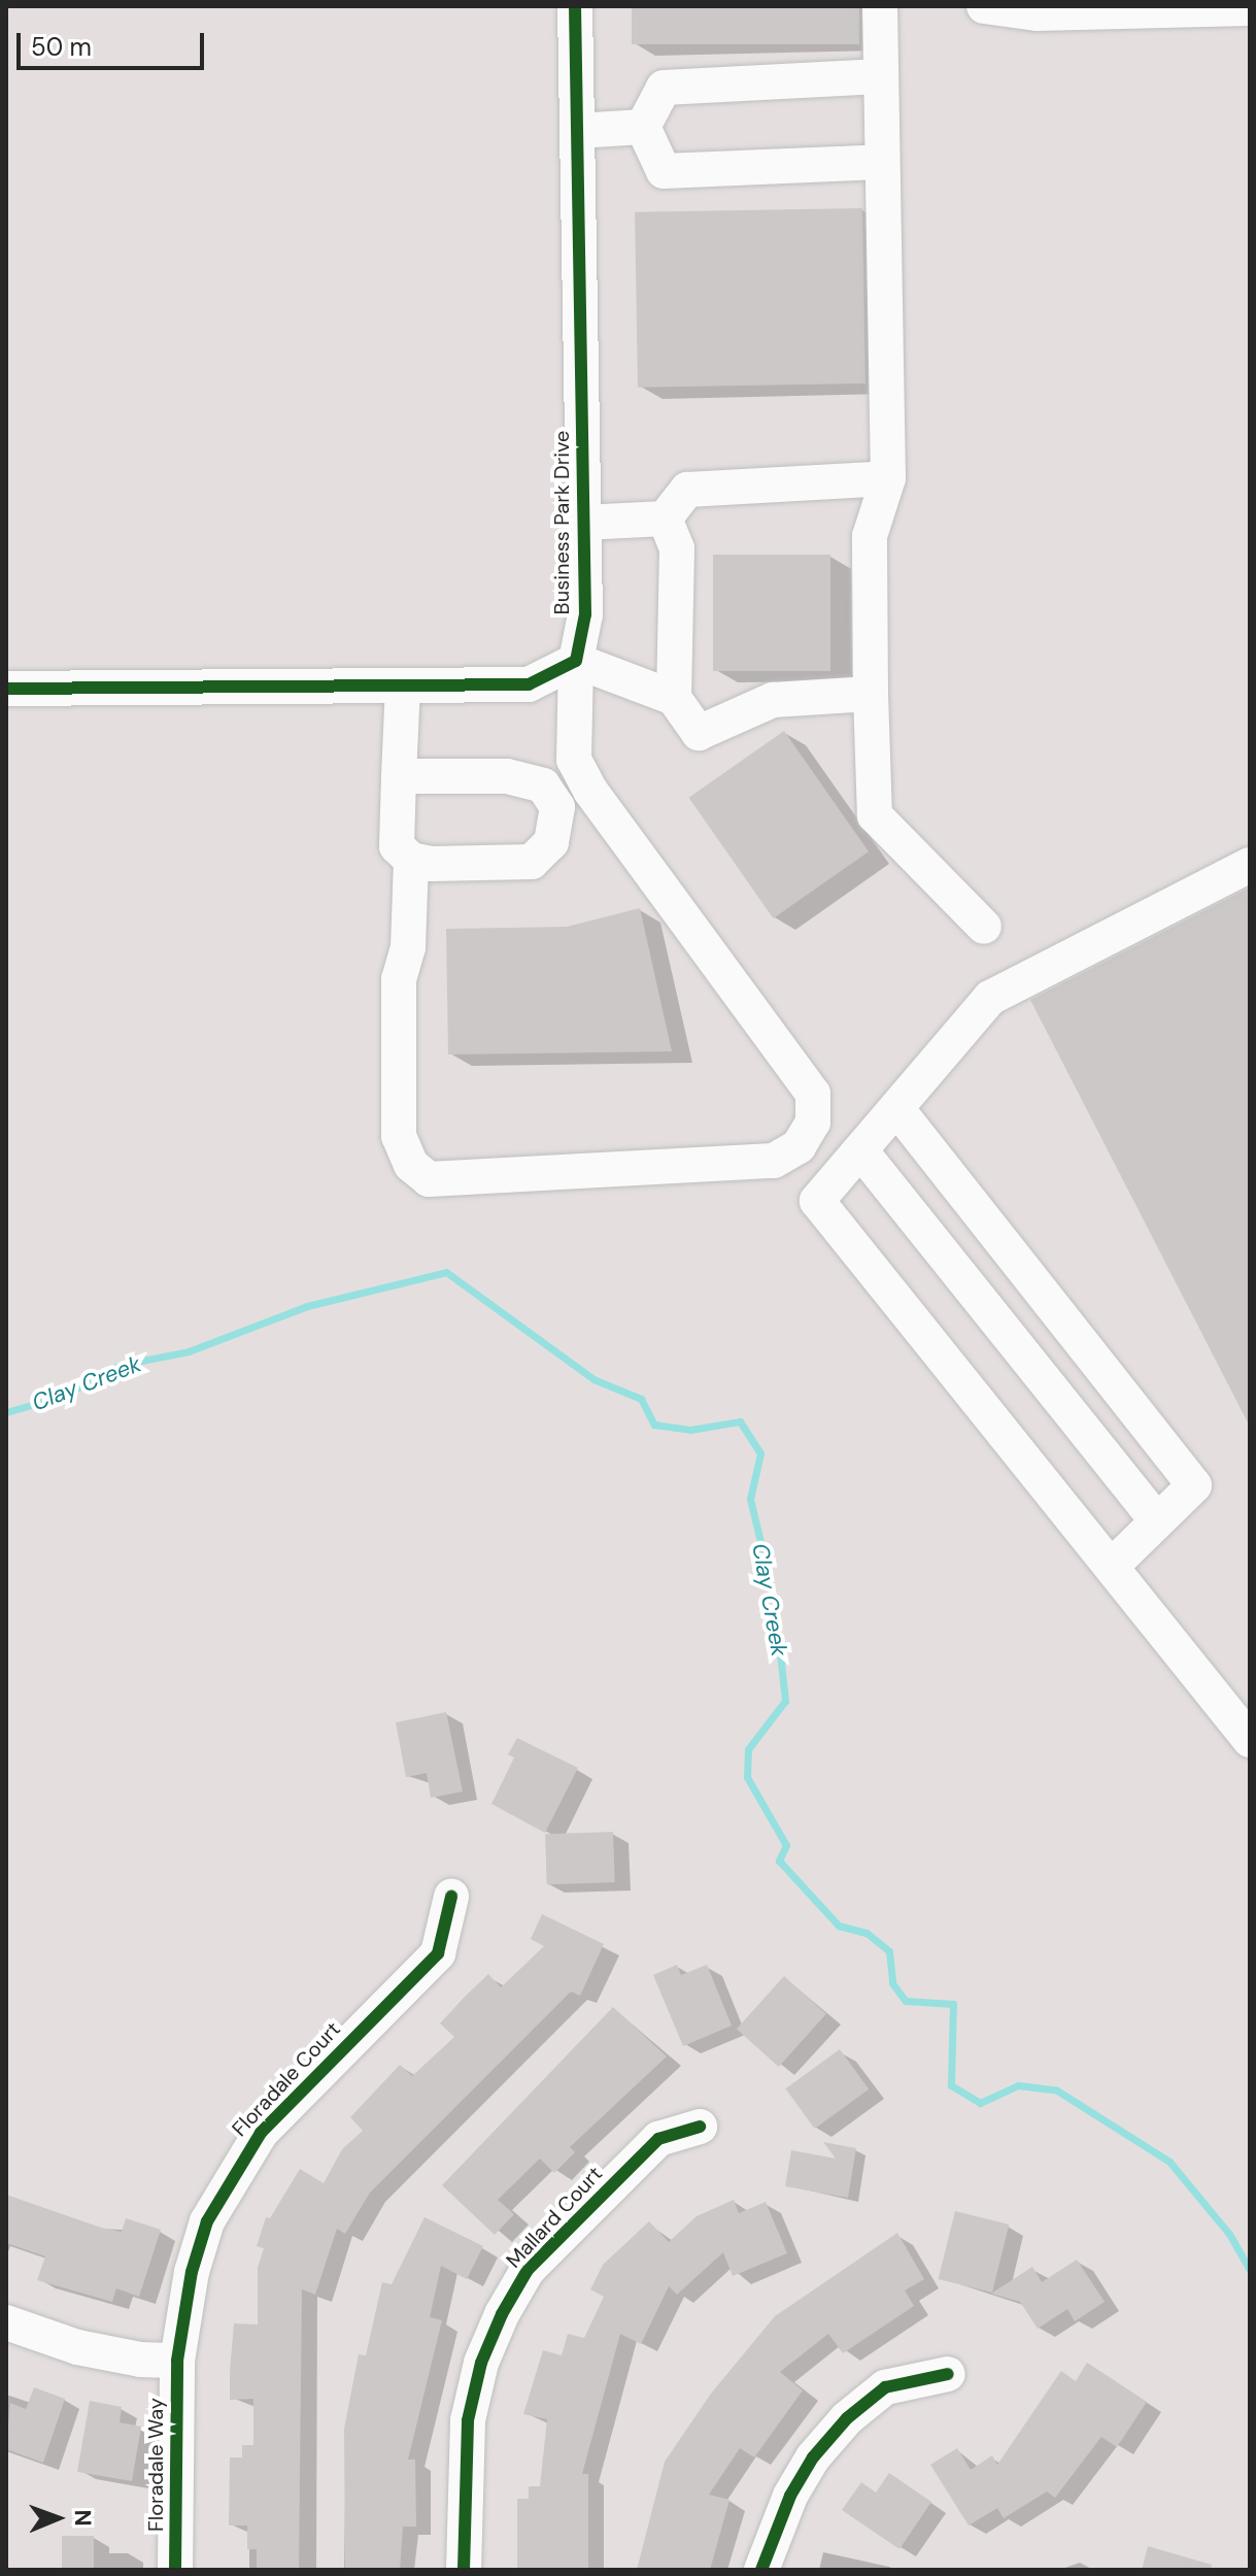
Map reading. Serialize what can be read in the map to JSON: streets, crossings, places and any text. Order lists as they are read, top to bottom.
{
  "streets": {
    "street": [
      "Business Park Drive",
      "Floradale Court",
      "Mallard Court",
      "Floradale Way"
    ]
  },
  "crossings": [
    ["Floradale Court", "Floradale Way"]
  ],
  "water": ["Clay Creek"],
  "scale_bar": "50 m",
  "north": "right"
}
